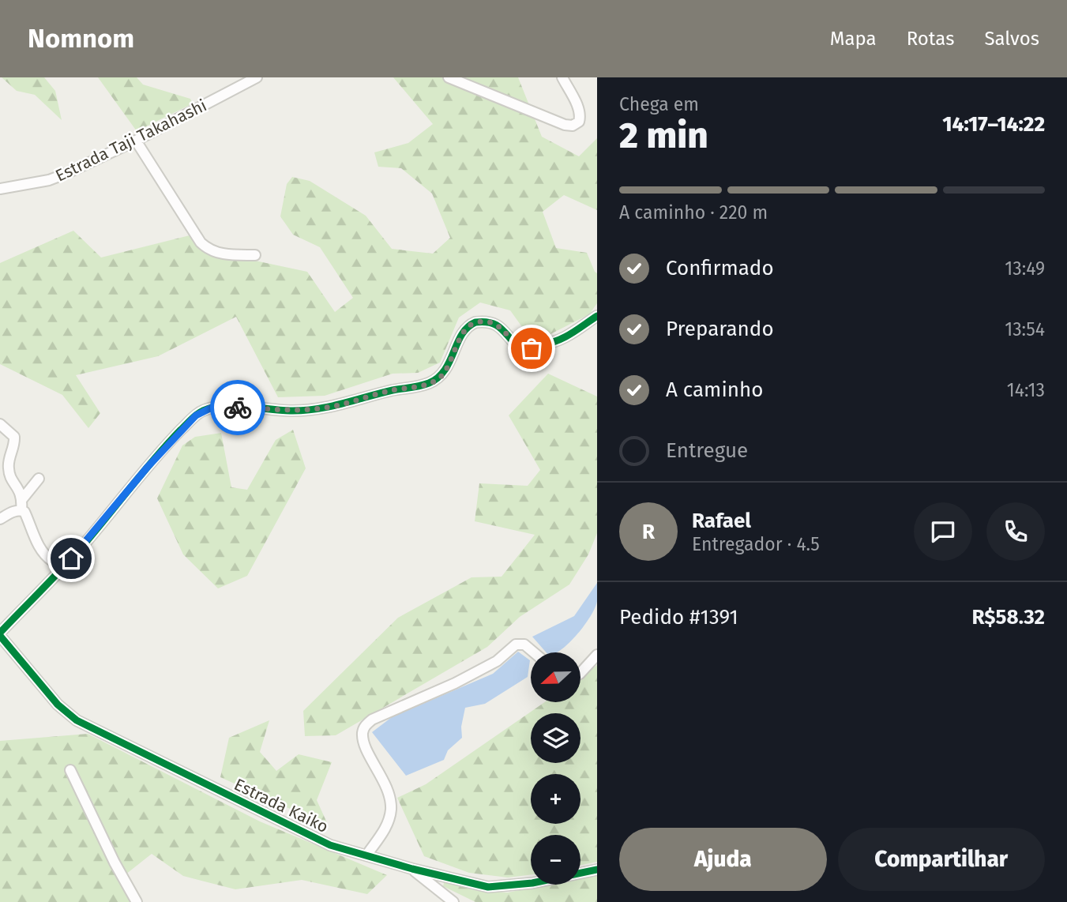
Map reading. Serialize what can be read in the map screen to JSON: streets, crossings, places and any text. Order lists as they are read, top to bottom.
{
  "streets": {
    "street": ["Estrada Taji Takahashi", "Estrada Kaiko"]
  },
  "north": "left",
  "page": {
    "header": "Nomnom",
    "nav": ["Mapa", "Rotas", "Salvos"],
    "heading": ["2 min", "Chega em", "14:17–14:22"],
    "panel": [
      "Rafael",
      "Entregador · 4.5",
      "Pedido #1391",
      "R$58.32"
    ],
    "bar": "A caminho · 220 m",
    "list": [
      ["Confirmado", "13:49"],
      ["Preparando", "13:54"],
      ["A caminho", "14:13"],
      "Entregue"
    ],
    "round": "R",
    "map_buttons": ["+", "−"],
    "buttons": ["Ajuda", "Compartilhar"]
  }
}
